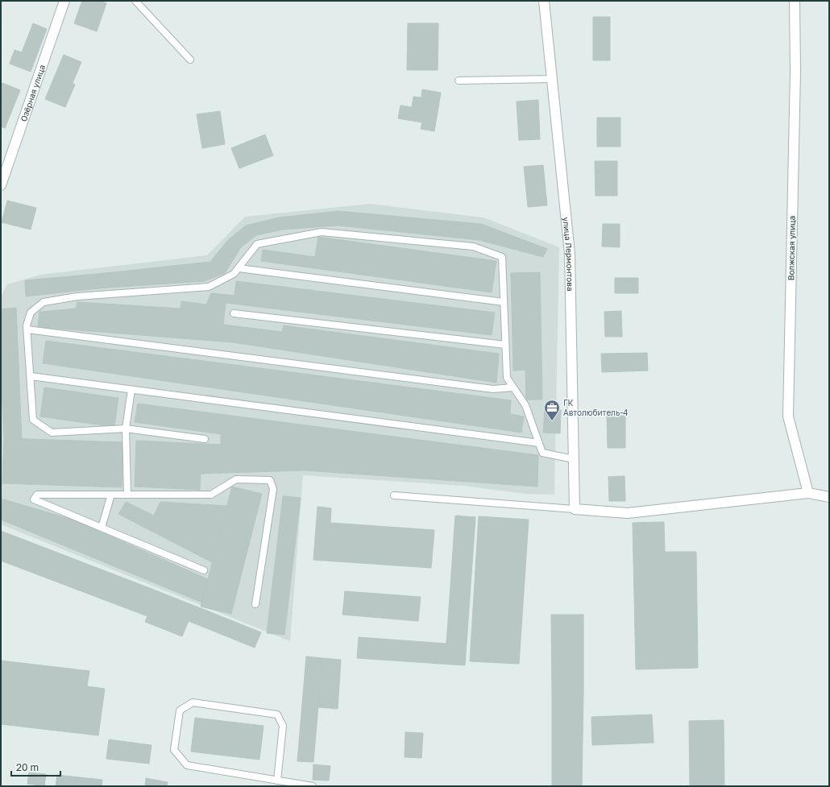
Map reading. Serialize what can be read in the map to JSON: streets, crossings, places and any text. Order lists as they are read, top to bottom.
{
  "streets": {
    "street": ["Озёрная улица", "Волжская улица", "улица Лермонтова"]
  },
  "places": {
    "office": ["ГК Автолюбитель-4"]
  },
  "scale_bar": "20 m"
}
